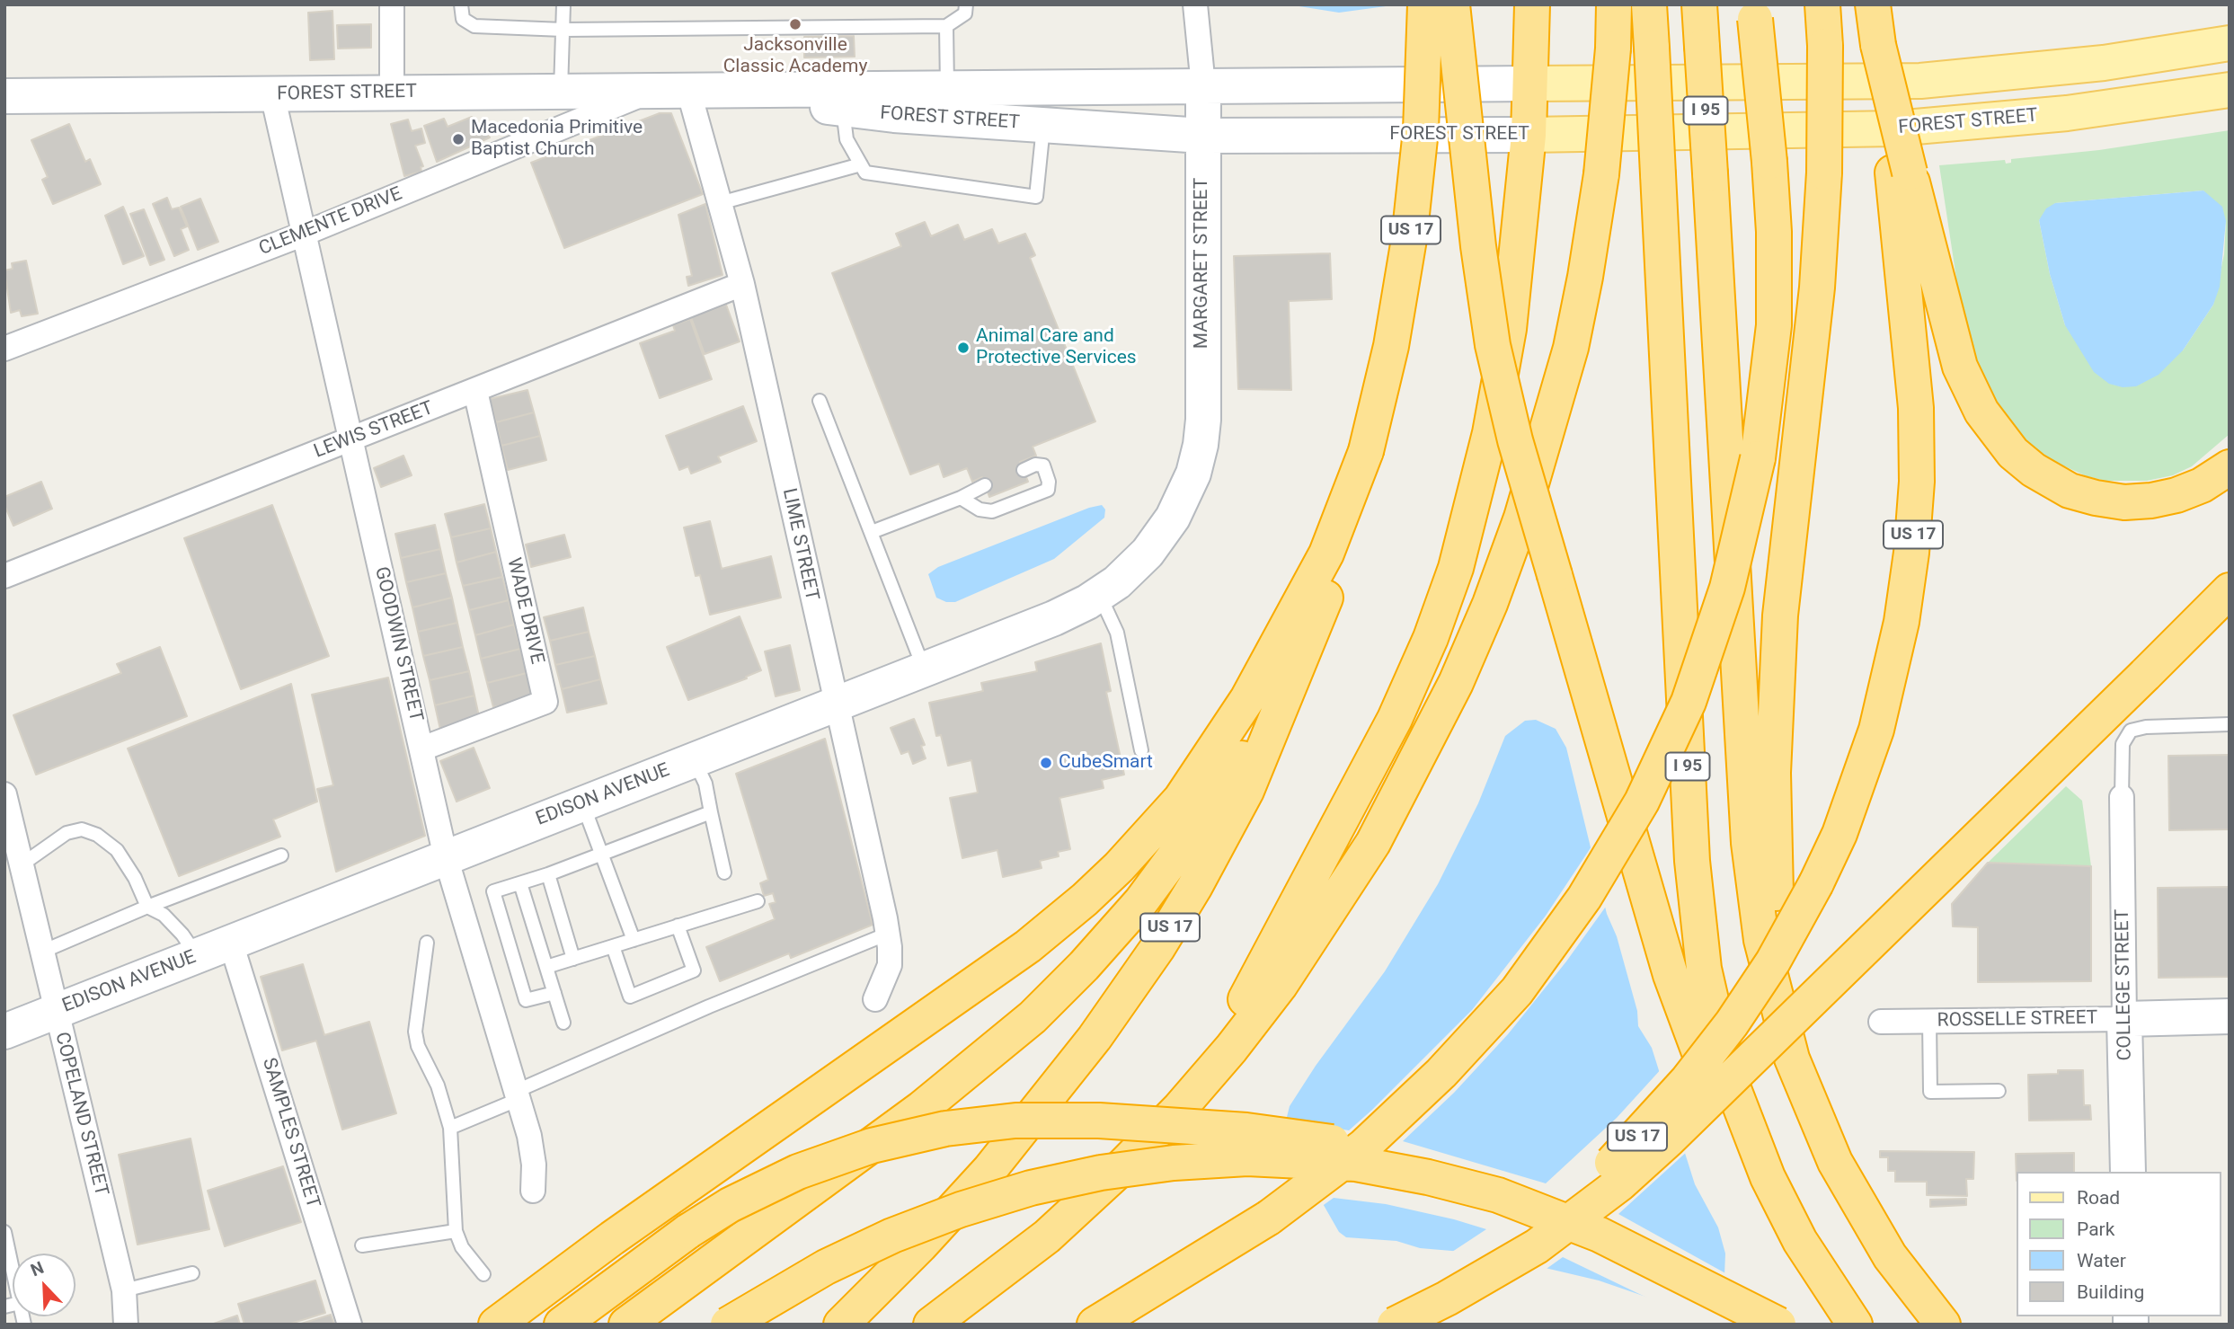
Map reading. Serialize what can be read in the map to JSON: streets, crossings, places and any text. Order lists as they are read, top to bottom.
{
  "streets": {
    "highway": ["I 95", "US 17"],
    "main road": [
      "FOREST STREET",
      "MARGARET STREET",
      "EDISON AVENUE",
      "COLLEGE STREET",
      "ROSSELLE STREET"
    ],
    "street": [
      "CLEMENTE DRIVE",
      "LEWIS STREET",
      "LIME STREET",
      "WADE DRIVE",
      "GOODWIN STREET",
      "COPELAND STREET",
      "SAMPLES STREET"
    ]
  },
  "crossings": [
    ["FOREST STREET", "CLEMENTE DRIVE"],
    ["FOREST STREET", "MARGARET STREET"],
    ["FOREST STREET", "LIME STREET"],
    ["FOREST STREET", "GOODWIN STREET"],
    ["CLEMENTE DRIVE", "GOODWIN STREET"],
    ["MARGARET STREET", "EDISON AVENUE"],
    ["LEWIS STREET", "LIME STREET"],
    ["LEWIS STREET", "WADE DRIVE"],
    ["LEWIS STREET", "GOODWIN STREET"],
    ["LIME STREET", "EDISON AVENUE"],
    ["WADE DRIVE", "GOODWIN STREET"],
    ["GOODWIN STREET", "EDISON AVENUE"],
    ["EDISON AVENUE", "COPELAND STREET"],
    ["EDISON AVENUE", "SAMPLES STREET"],
    ["COLLEGE STREET", "ROSSELLE STREET"]
  ],
  "places": [
    "Jacksonville Classic Academy",
    "Macedonia Primitive Baptist Church",
    "Animal Care and Protective Services",
    "CubeSmart"
  ],
  "legend": [
    "Road",
    "Park",
    "Water",
    "Building"
  ],
  "north": "top left"
}
